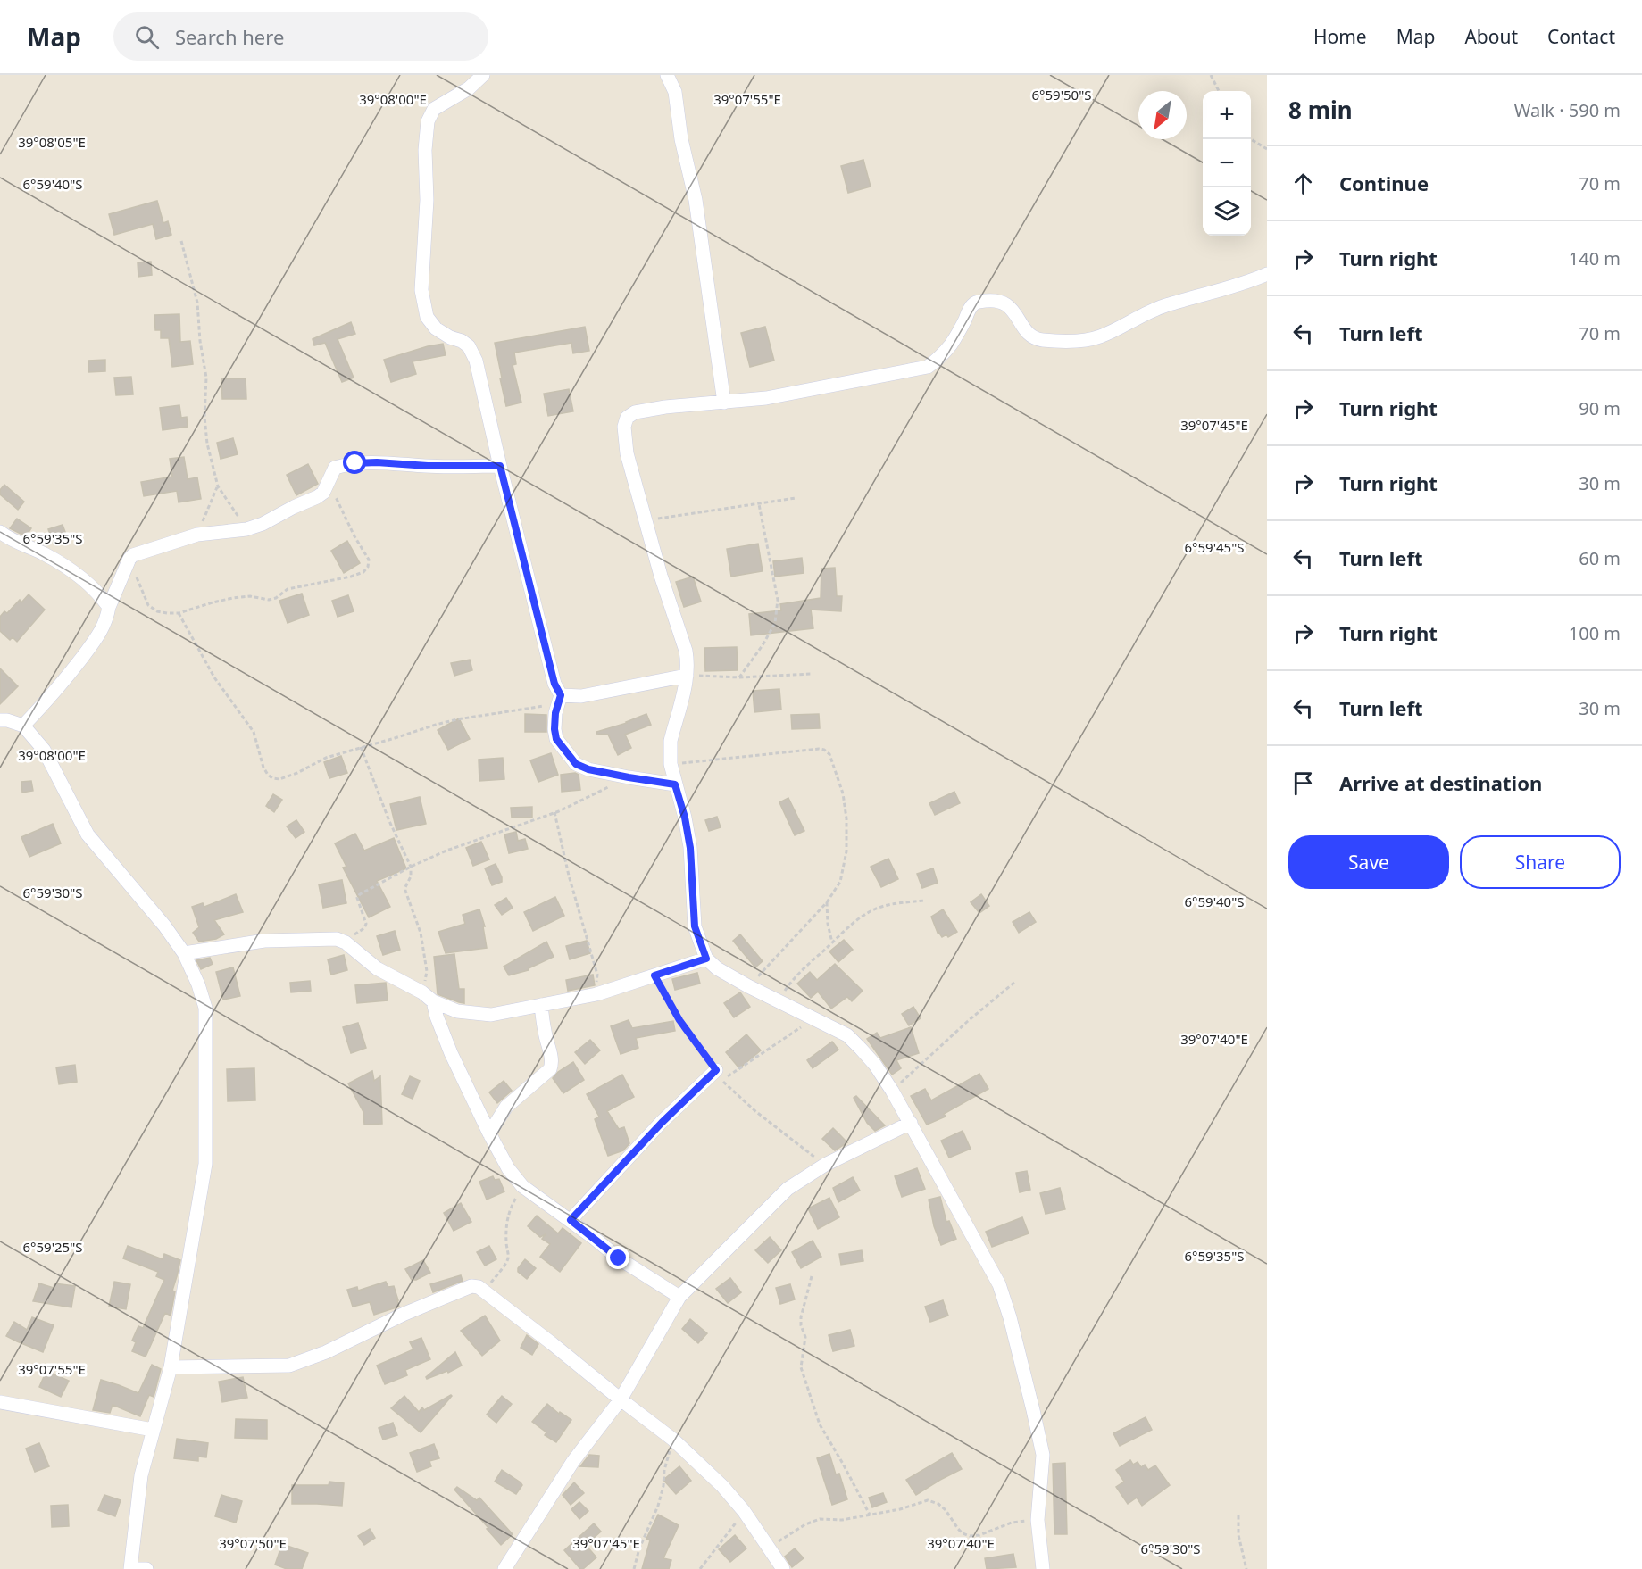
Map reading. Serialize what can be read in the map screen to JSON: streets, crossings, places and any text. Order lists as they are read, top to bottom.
{
  "north": "bottom left",
  "page": {
    "header": "Map",
    "search": "Search here",
    "nav": [
      "Home",
      "Map",
      "About",
      "Contact"
    ],
    "heading": ["8 min", "Walk · 590 m"],
    "map_buttons": ["+", "−"],
    "list": [
      ["Continue", "70 m"],
      ["Turn right", "140 m"],
      ["Turn left", "70 m"],
      ["Turn right", "90 m"],
      ["Turn right", "30 m"],
      ["Turn left", "60 m"],
      ["Turn right", "100 m"],
      ["Turn left", "30 m"],
      "Arrive at destination"
    ],
    "buttons": ["Save", "Share"]
  },
  "coordinates": [
    "6°59'50\"S",
    "39°08'00\"E",
    "39°07'55\"E",
    "39°08'05\"E",
    "6°59'40\"S",
    "39°07'45\"E",
    "6°59'35\"S",
    "6°59'45\"S",
    "6°59'30\"S",
    "39°07'40\"E",
    "6°59'25\"S",
    "39°07'50\"E"
  ]
}
